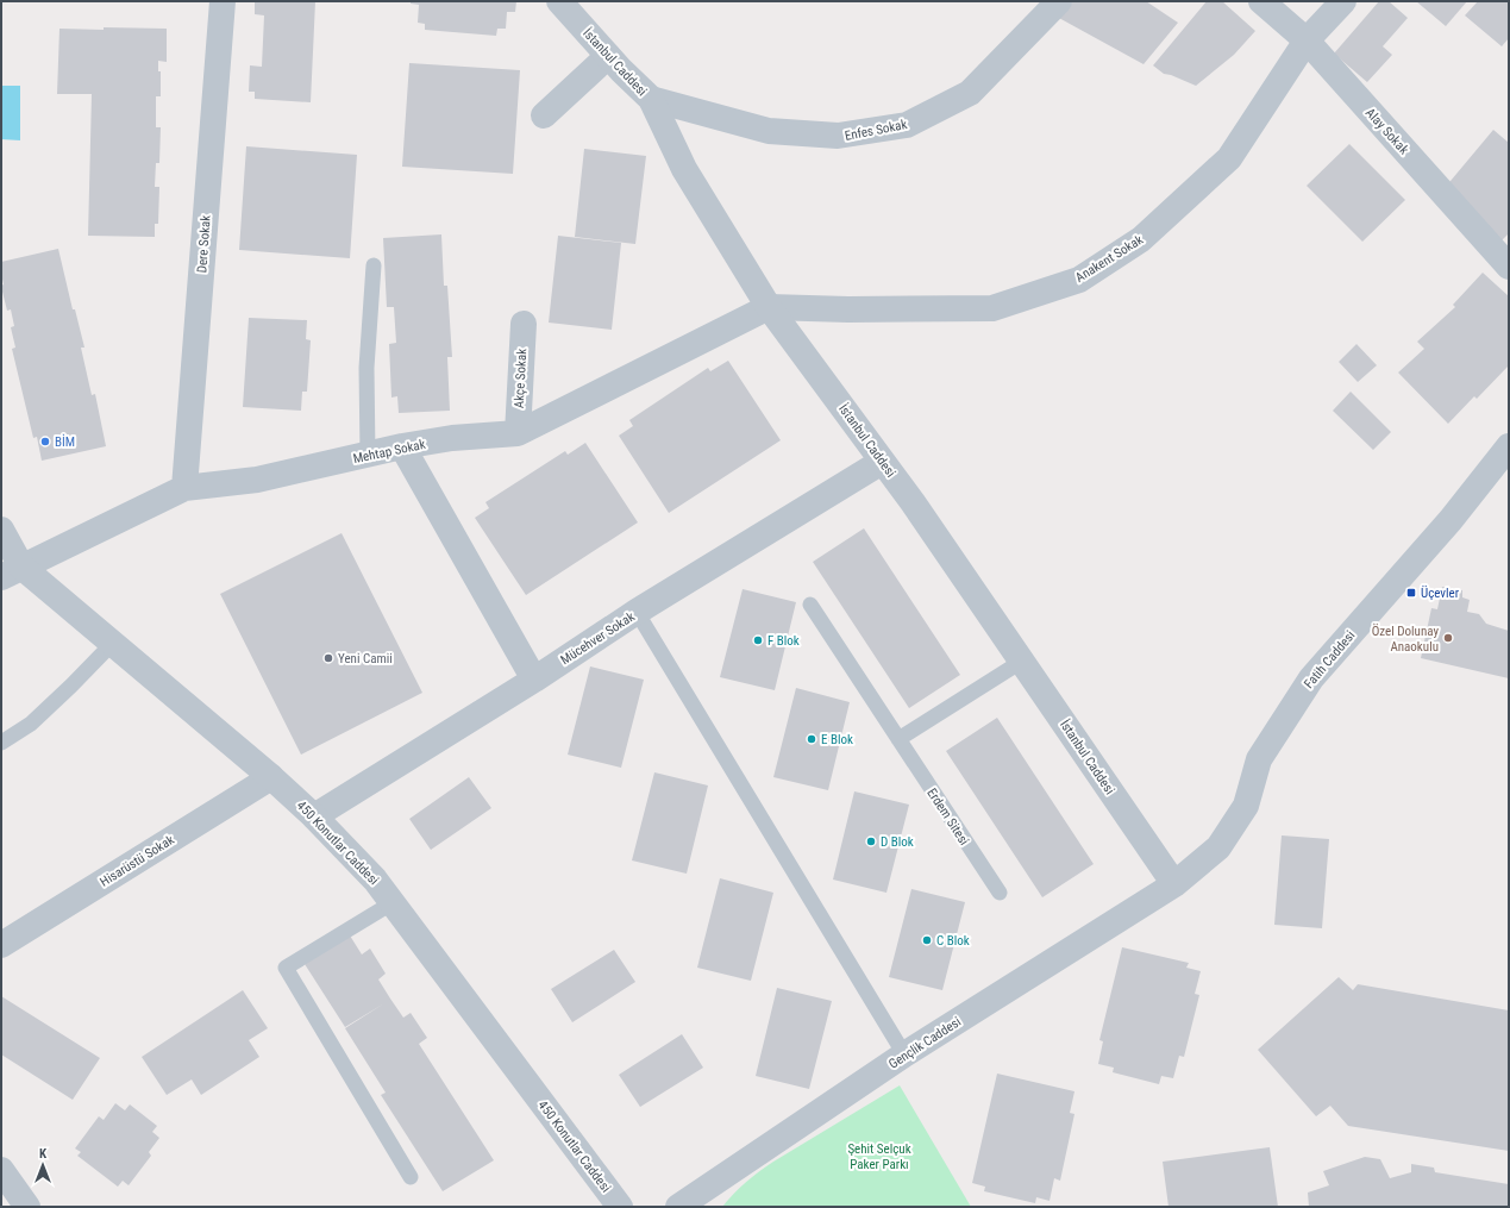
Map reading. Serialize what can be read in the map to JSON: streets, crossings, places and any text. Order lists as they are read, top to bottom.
{
  "streets": {
    "street": [
      "İstanbul Caddesi",
      "Enfes Sokak",
      "Alay Sokak",
      "Dere Sokak",
      "Anakent Sokak",
      "Akçe Sokak",
      "Mehtap Sokak",
      "Mücehver Sokak",
      "Fatih Caddesi",
      "450 Konutlar Caddesi",
      "Hisarüstü Sokak",
      "Gençlik Caddesi"
    ],
    "lane": ["Erdem Sitesi"]
  },
  "crossings": [
    ["İstanbul Caddesi", "Enfes Sokak"],
    ["İstanbul Caddesi", "Anakent Sokak"],
    ["İstanbul Caddesi", "Mehtap Sokak"],
    ["İstanbul Caddesi", "Mücehver Sokak"],
    ["İstanbul Caddesi", "Fatih Caddesi"],
    ["İstanbul Caddesi", "Gençlik Caddesi"],
    ["Alay Sokak", "Anakent Sokak"],
    ["Dere Sokak", "Mehtap Sokak"],
    ["Anakent Sokak", "Mehtap Sokak"],
    ["Akçe Sokak", "Mehtap Sokak"],
    ["Mehtap Sokak", "450 Konutlar Caddesi"],
    ["Mücehver Sokak", "450 Konutlar Caddesi"],
    ["Fatih Caddesi", "Gençlik Caddesi"],
    ["450 Konutlar Caddesi", "Hisarüstü Sokak"]
  ],
  "parks": ["Şehit Selçuk Paker Parkı"],
  "places": {
    "other": [
      "BİM",
      "Özel Dolunay Anaokulu",
      "F Blok",
      "Yeni Camii",
      "E Blok",
      "D Blok",
      "C Blok"
    ],
    "transit": ["Üçevler"]
  },
  "north": "top"
}
